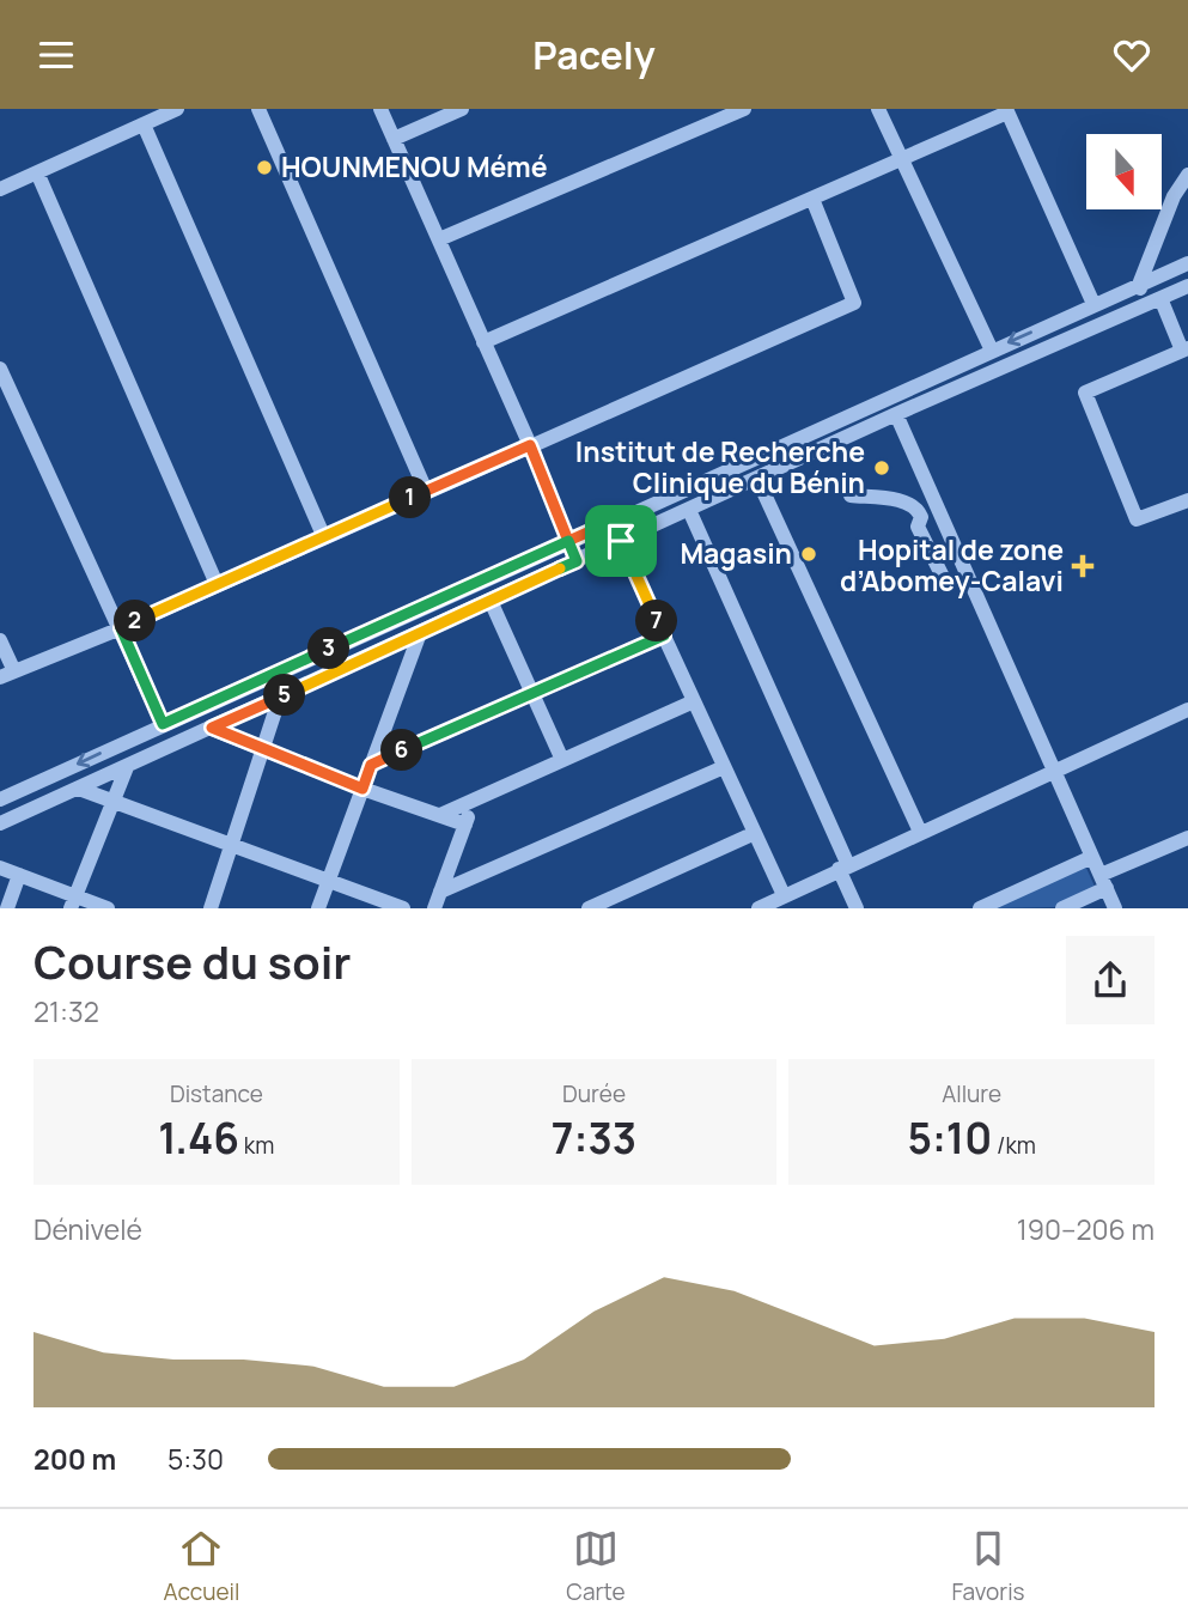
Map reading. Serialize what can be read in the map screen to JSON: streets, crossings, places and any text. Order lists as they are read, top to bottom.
{
  "places": {
    "other": ["HOUNMENOU Mémé", "Institut de Recherche Clinique du Bénin", "Magasin"],
    "health": ["Hopital de zone d’Abomey-Calavi"]
  },
  "north": "bottom",
  "page": {
    "header": "Pacely",
    "pins": [
      "1",
      "2",
      "7",
      "3",
      "5",
      "6"
    ],
    "heading": ["Course du soir", "21:32"],
    "stats": [
      ["Distance", "1.46 km"],
      ["Durée", "7:33"],
      ["Allure", "5:10 /km"]
    ],
    "chart": ["Dénivelé", "190–206 m"],
    "list": [
      {
        "name": "200 m",
        "note": "5:30"
      }
    ],
    "tabs": ["Accueil", "Carte", "Favoris"]
  }
}
